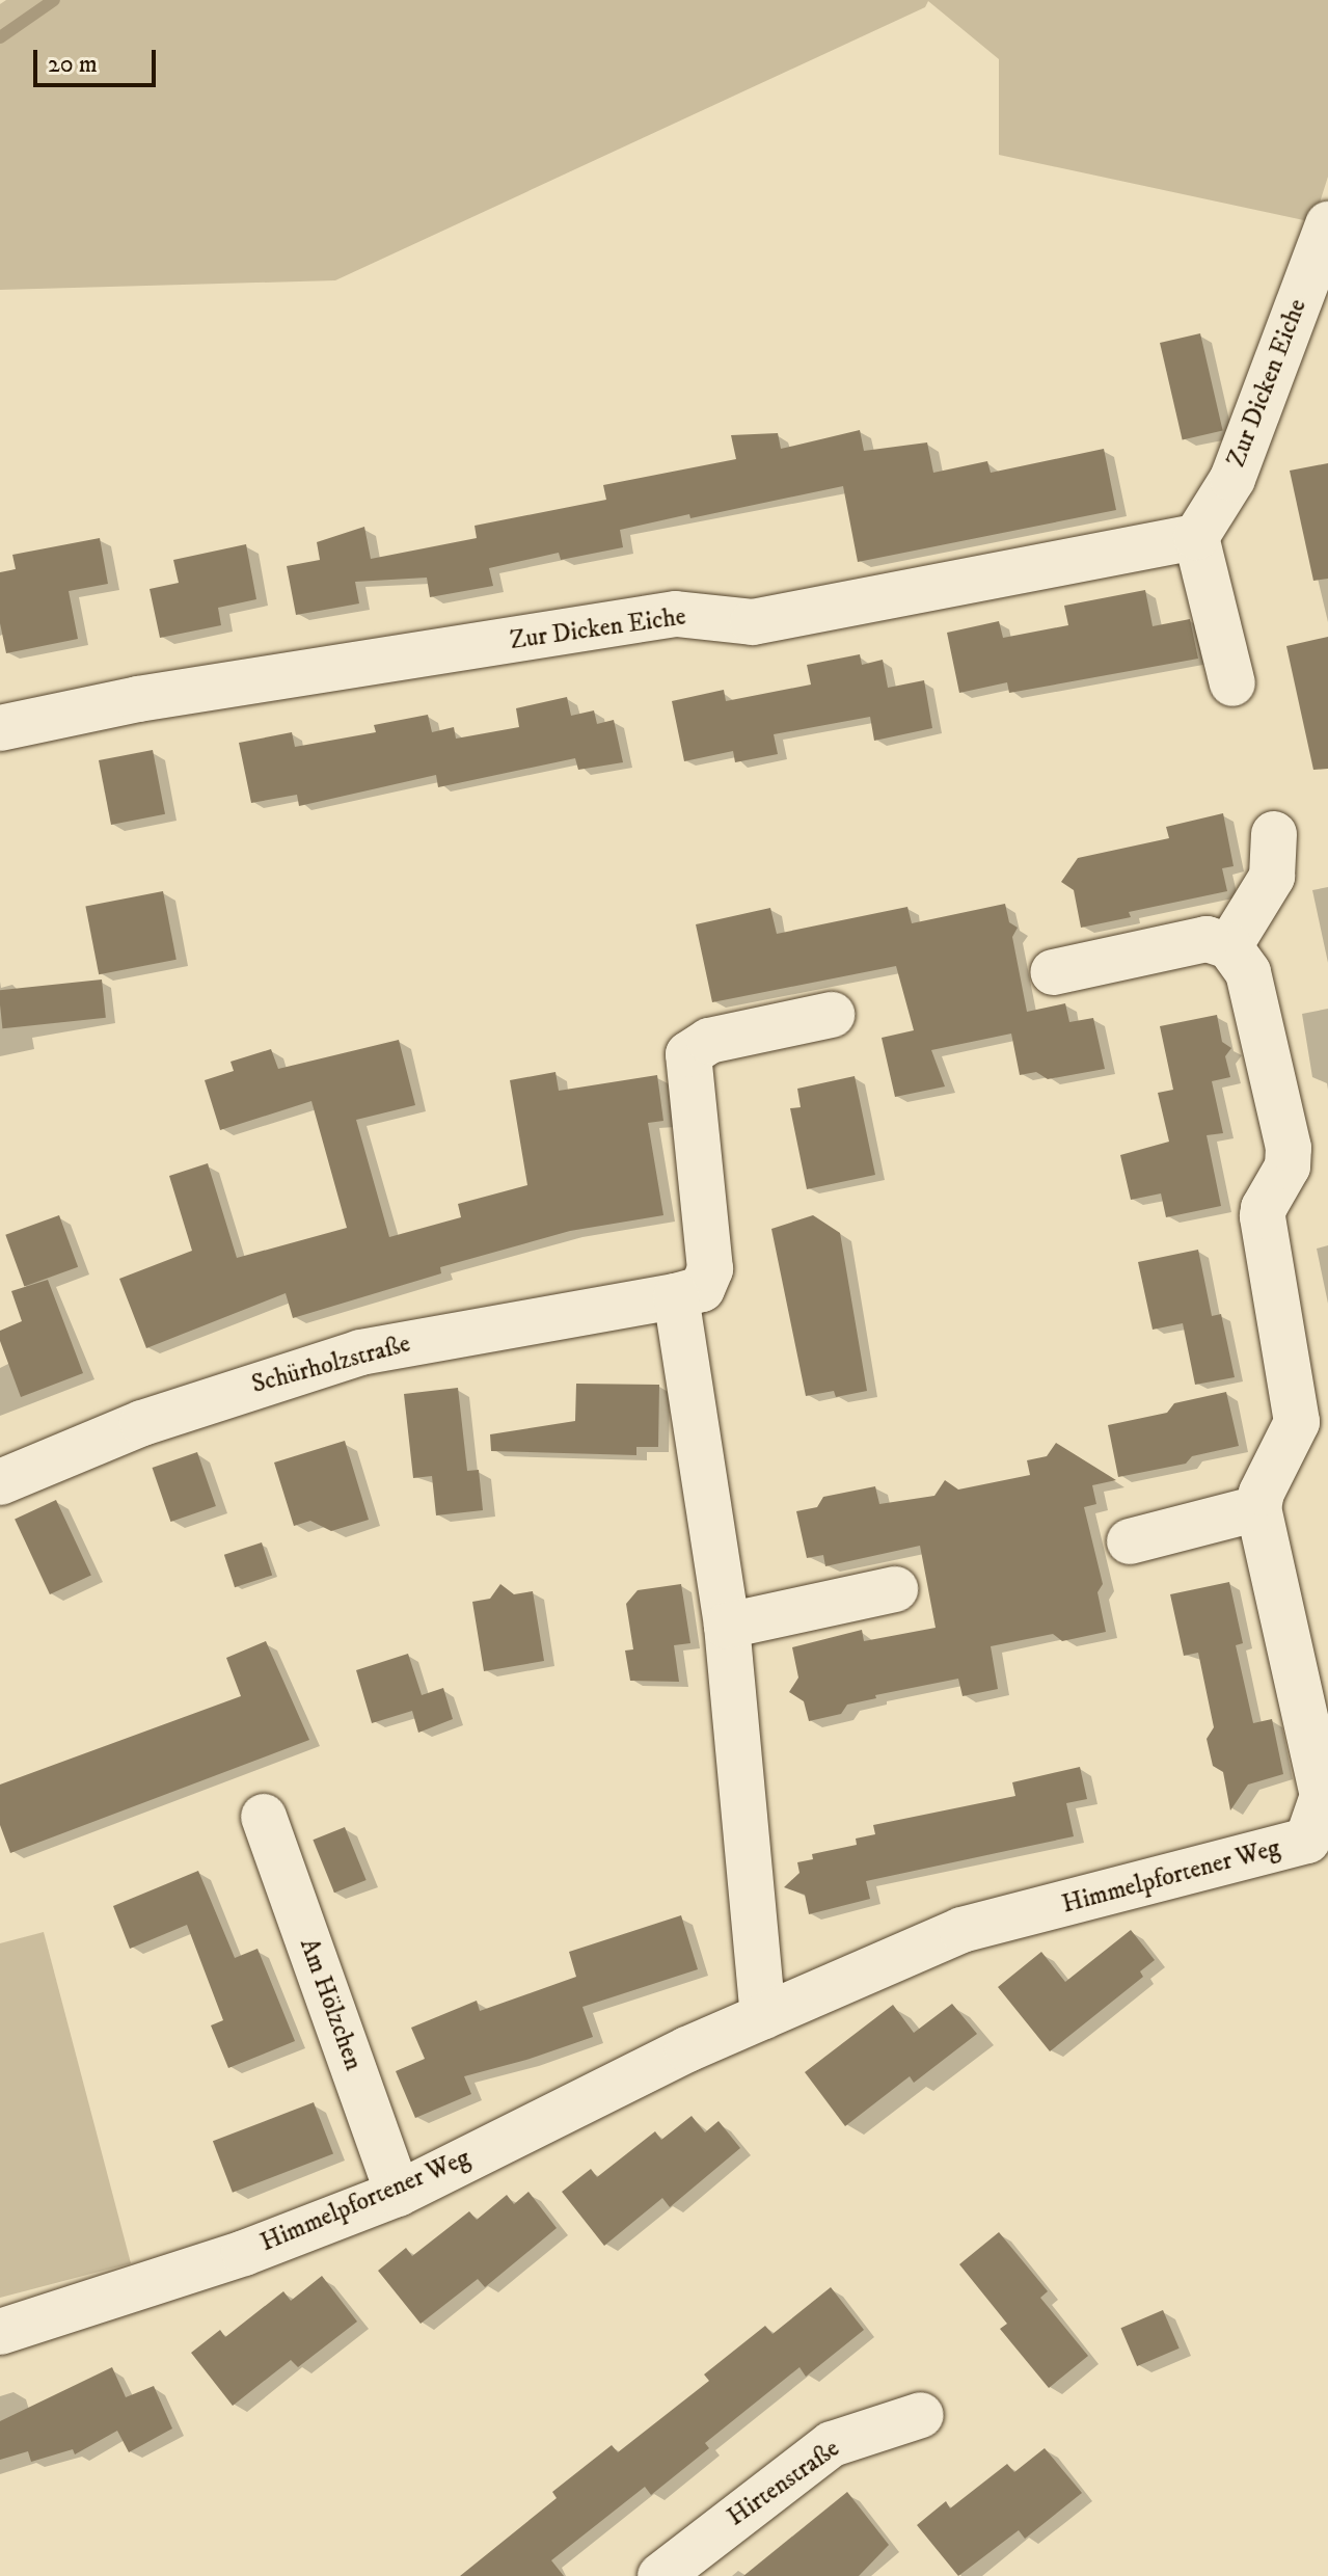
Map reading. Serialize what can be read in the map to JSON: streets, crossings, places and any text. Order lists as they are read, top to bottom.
{
  "streets": {
    "street": [
      "Zur Dicken Eiche",
      "Schürholzstraße",
      "Himmelpfortener Weg",
      "Am Hölzchen",
      "Hirtenstraße"
    ]
  },
  "crossings": [
    ["Himmelpfortener Weg", "Am Hölzchen"]
  ],
  "scale_bar": "20 m"
}
